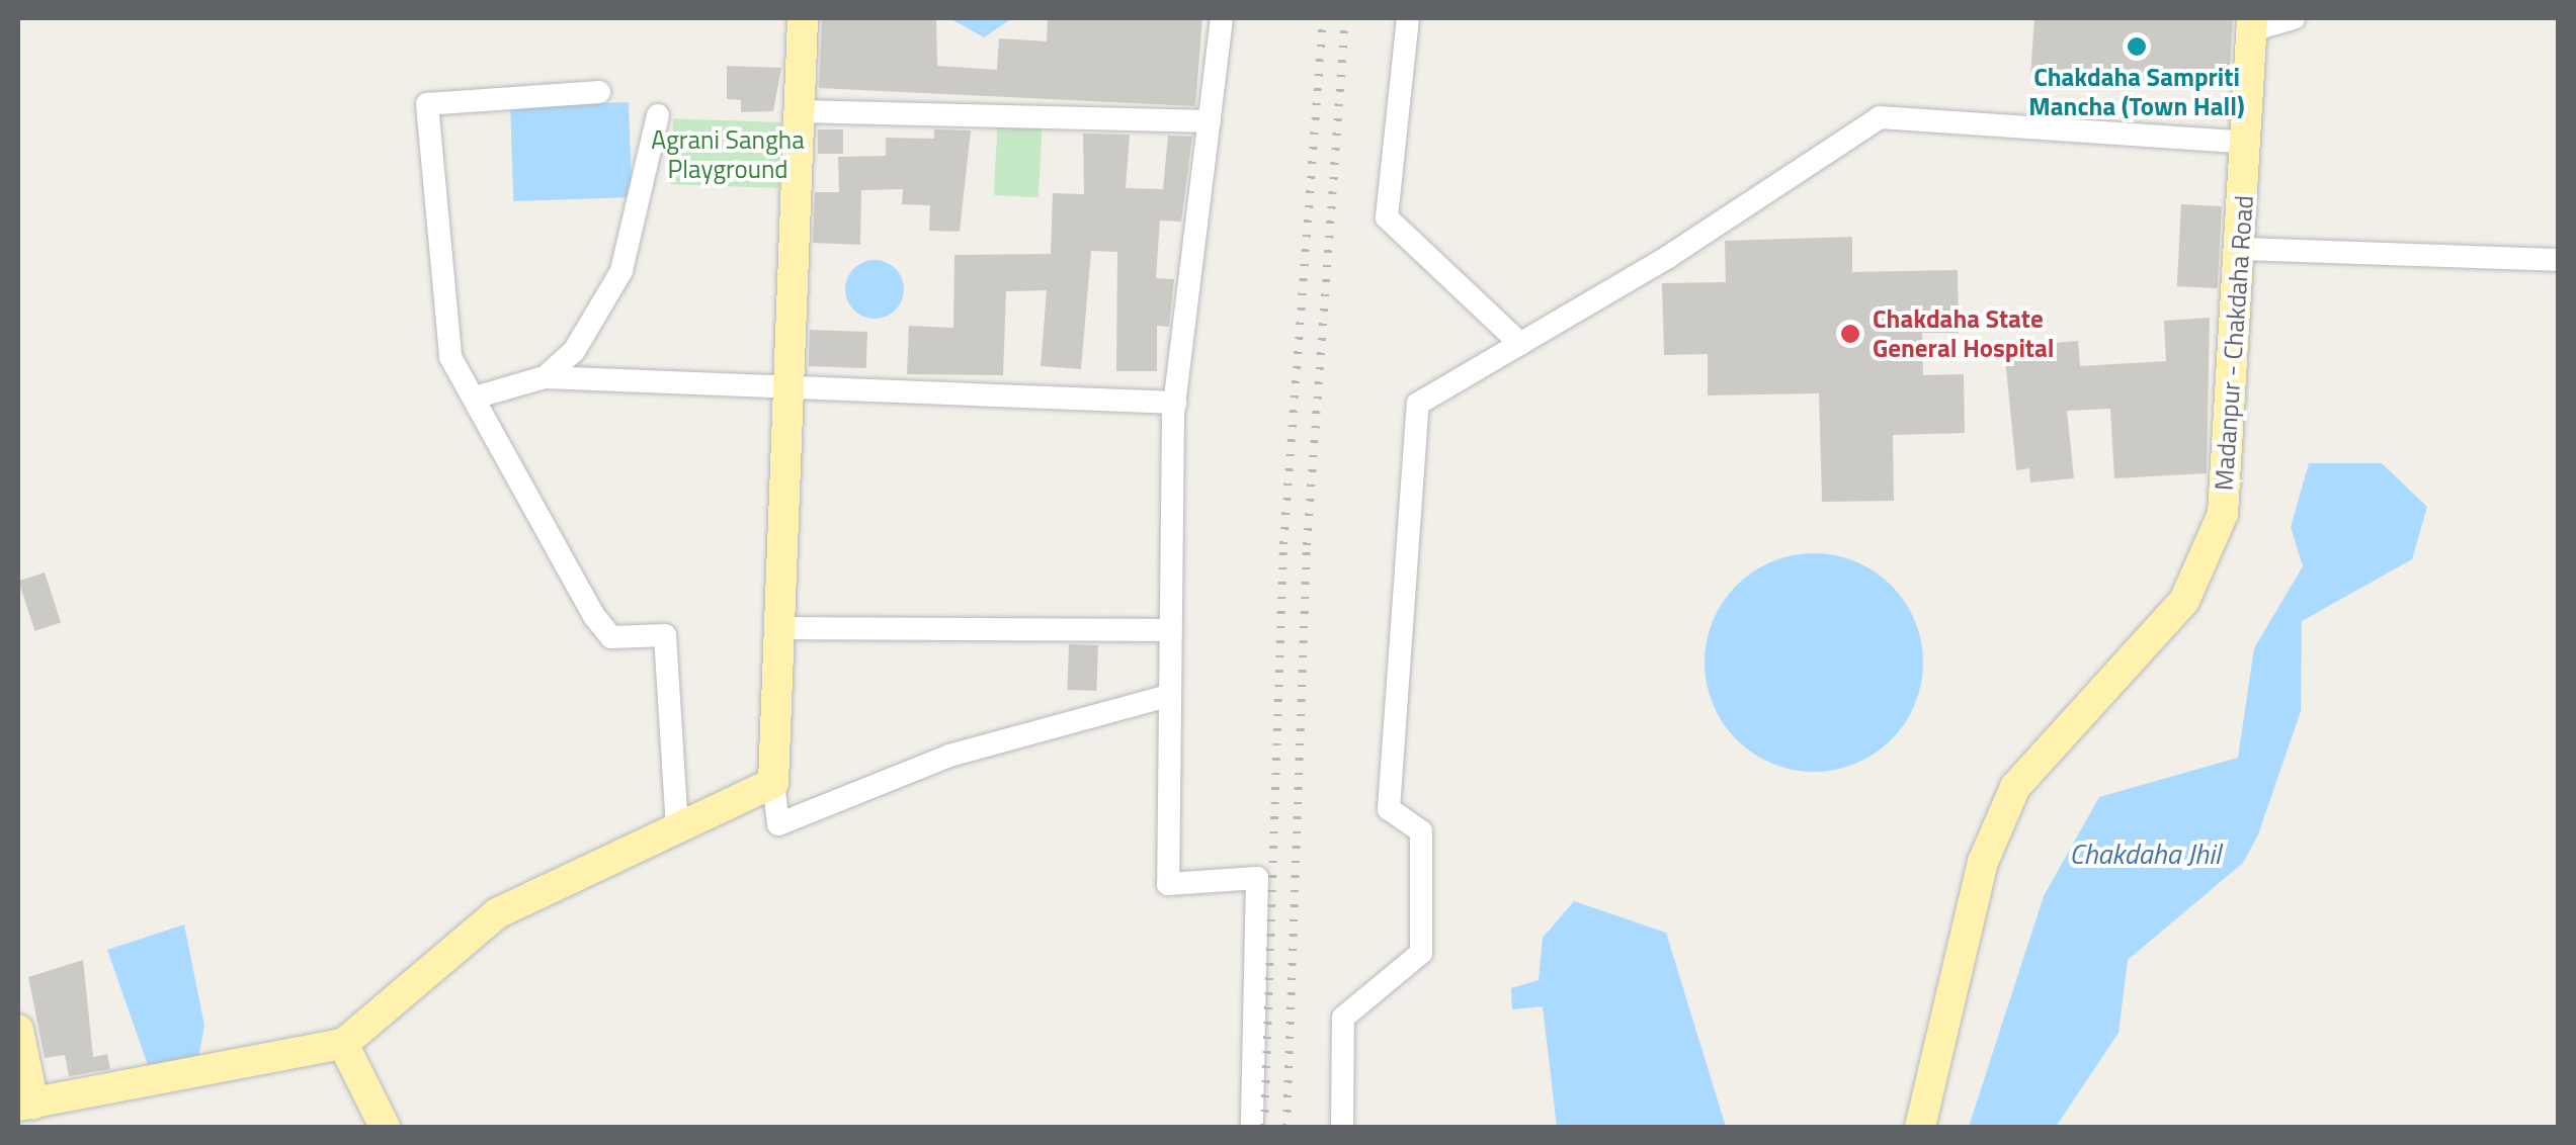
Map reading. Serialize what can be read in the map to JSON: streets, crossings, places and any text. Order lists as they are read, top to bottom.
{
  "streets": {
    "main road": ["Madanpur - Chakdaha Road"]
  },
  "water": ["Chakdaha Jhil"],
  "parks": ["Agrani Sangha Playground"],
  "places": ["Chakdaha Sampriti Mancha (Town Hall)", "Chakdaha State General Hospital"]
}
